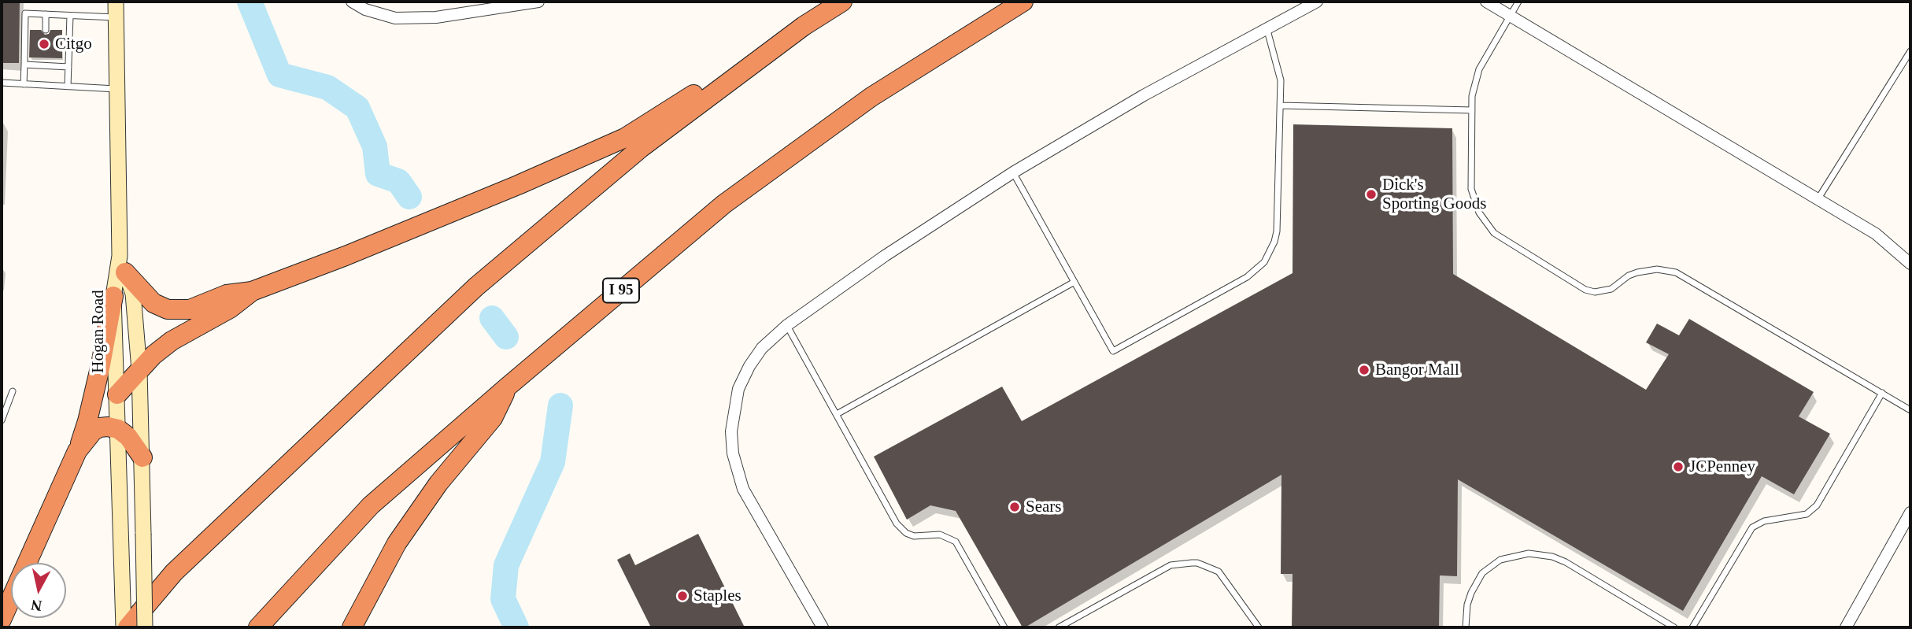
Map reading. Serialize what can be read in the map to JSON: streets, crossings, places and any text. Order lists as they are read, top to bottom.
{
  "streets": {
    "highway": ["I 95"],
    "main road": ["Hogan Road"]
  },
  "places": [
    "Citgo",
    "Dick's Sporting Goods",
    "Bangor Mall",
    "JCPenney",
    "Sears",
    "Staples"
  ],
  "north": "bottom"
}
